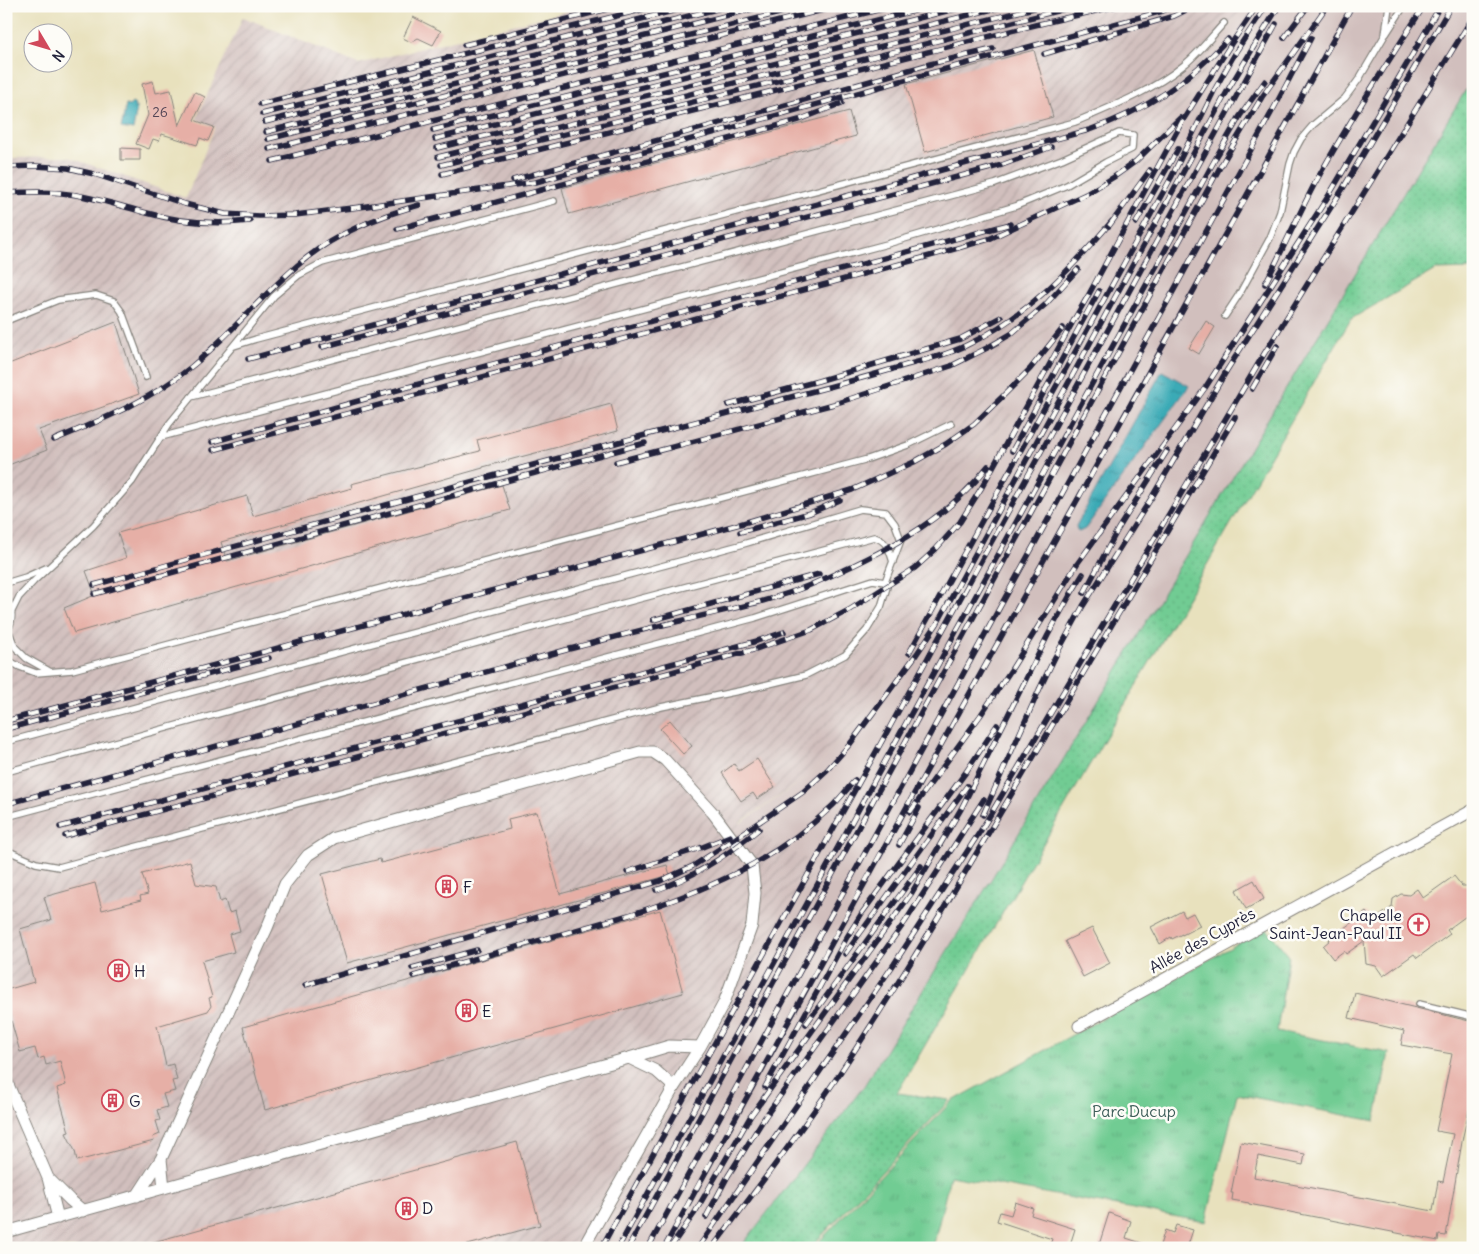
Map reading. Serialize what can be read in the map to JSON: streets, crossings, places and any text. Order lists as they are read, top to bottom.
{
  "streets": {
    "street": ["Allée des Cyprès"]
  },
  "parks": ["Parc Ducup"],
  "places": {
    "building": [
      "F",
      "H",
      "E",
      "G",
      "D"
    ],
    "church": ["Chapelle Saint-Jean-Paul II"]
  },
  "house_numbers": ["26"],
  "north": "bottom right"
}
